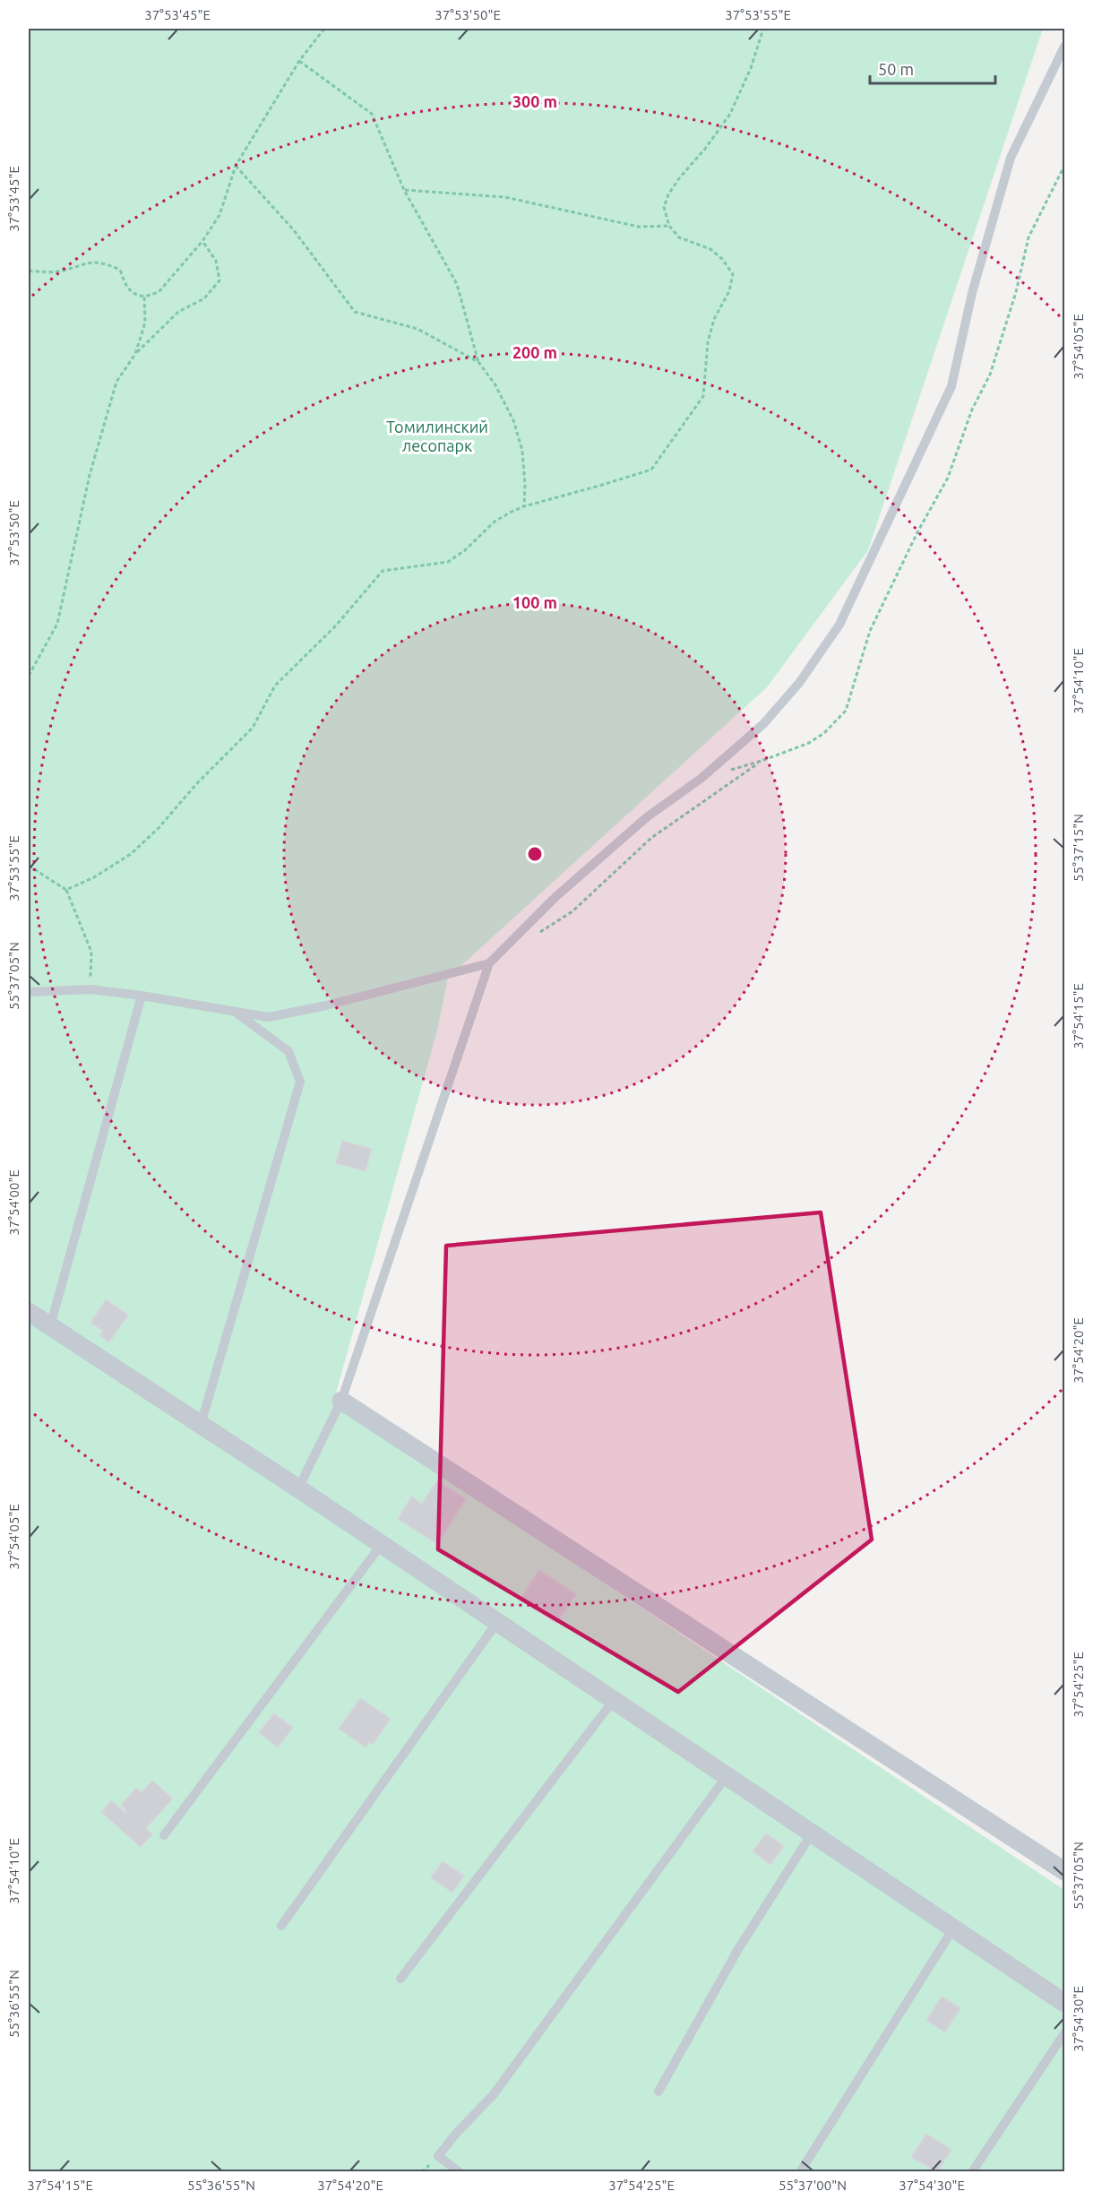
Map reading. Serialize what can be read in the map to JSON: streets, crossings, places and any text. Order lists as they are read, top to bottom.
{
  "parks": ["Томилинский лесопарк"],
  "scale_bar": "50 m",
  "coordinates": [
    "37°53'45\"E",
    "37°53'50\"E",
    "37°53'55\"E",
    "37°54'05\"E",
    "37°54'10\"E",
    "55°37'15\"N",
    "55°37'05\"N",
    "37°54'15\"E",
    "37°54'00\"E",
    "37°54'20\"E",
    "37°54'25\"E",
    "55°36'55\"N",
    "37°54'30\"E",
    "55°37'00\"N"
  ],
  "rings": ["300 m", "200 m", "100 m"]
}
